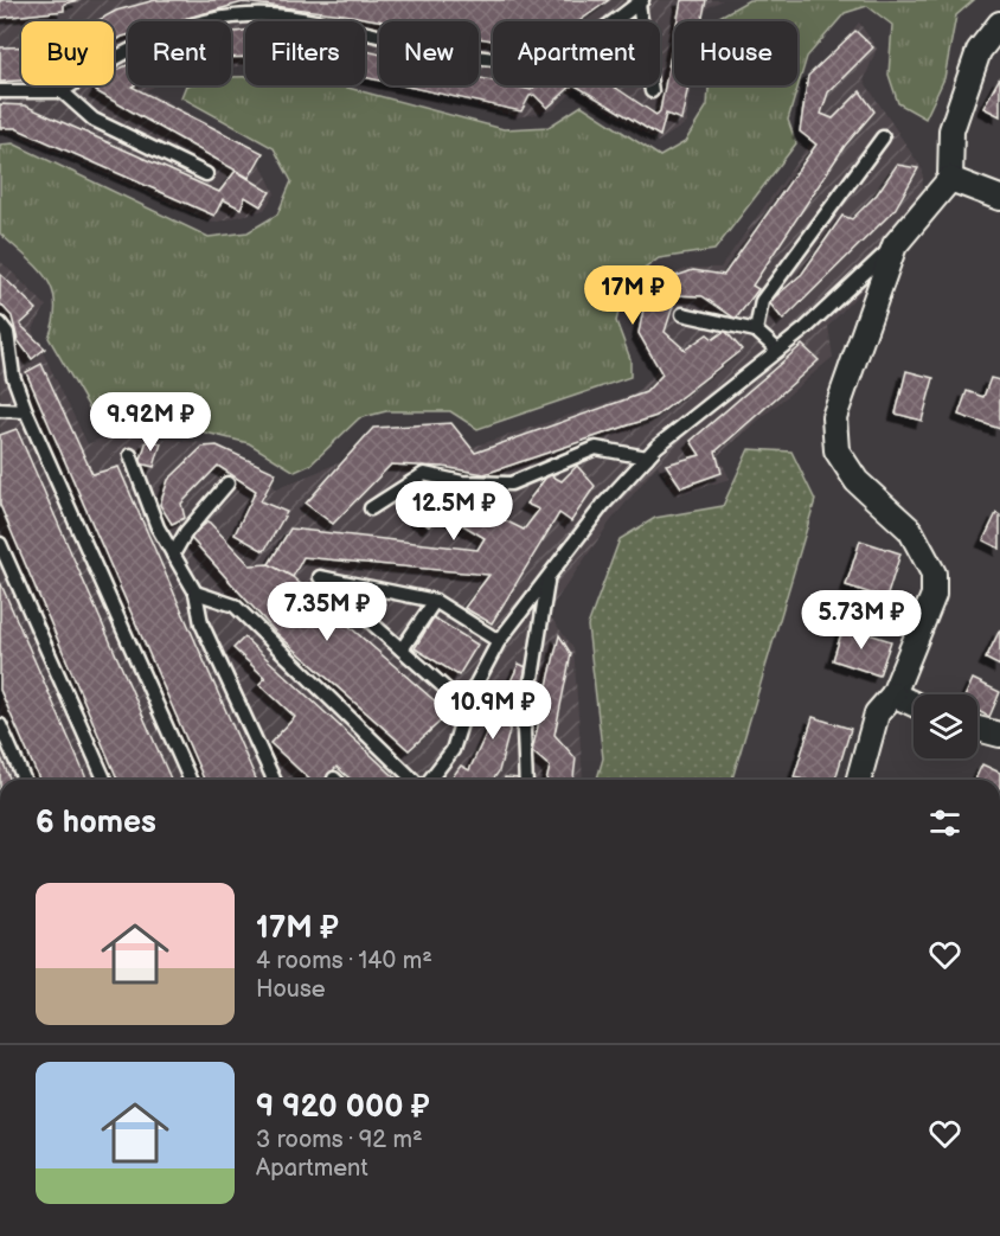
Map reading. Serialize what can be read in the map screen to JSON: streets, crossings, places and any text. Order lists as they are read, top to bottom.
{
  "page": {
    "chip": [
      "Buy",
      "Rent",
      "Filters",
      "New",
      "Apartment",
      "House"
    ],
    "price": [
      "17M ₽",
      "9.92M ₽",
      "12.5M ₽",
      "7.35M ₽",
      "5.73M ₽",
      "10.9M ₽"
    ],
    "heading": "6 homes",
    "list": [
      {
        "name": "17M ₽",
        "note": "4 rooms · 140 m² · House"
      },
      {
        "name": "9 920 000 ₽",
        "note": "3 rooms · 92 m² · Apartment"
      }
    ]
  }
}
